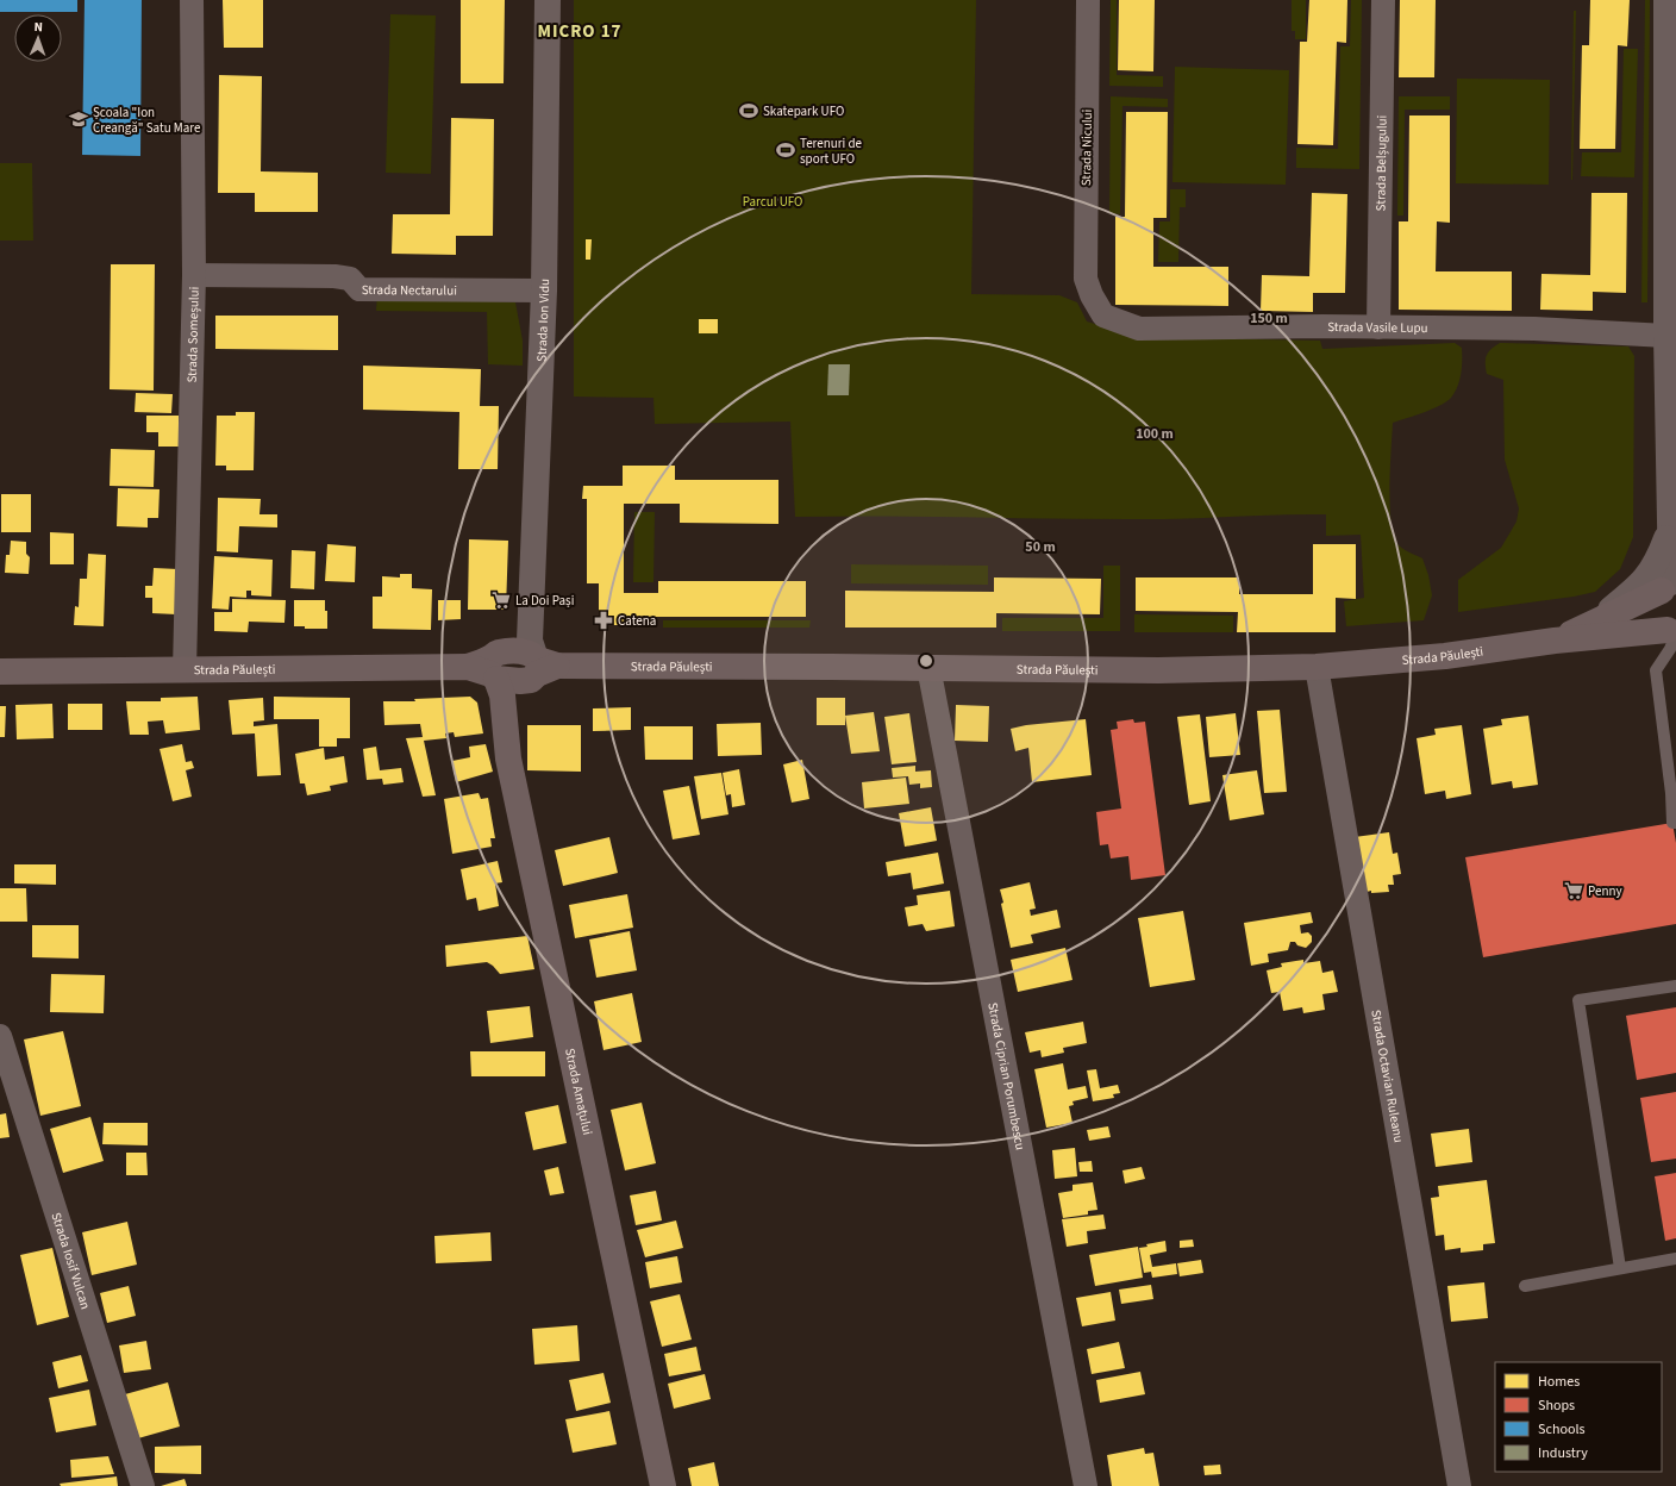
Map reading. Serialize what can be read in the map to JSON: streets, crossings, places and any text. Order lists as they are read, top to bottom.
{
  "streets": {
    "main road": ["Strada Păulești", "Strada Amațului"],
    "street": [
      "Strada Nicului",
      "Strada Belșugului",
      "Strada Nectarului",
      "Strada Ion Vidu",
      "Strada Vasile Lupu",
      "Strada Someșului",
      "Strada Ciprian Porumbescu",
      "Strada Octavian Ruleanu",
      "Strada Iosif Vulcan"
    ]
  },
  "crossings": [
    ["Strada Nicului", "Strada Vasile Lupu"],
    ["Strada Belșugului", "Strada Vasile Lupu"],
    ["Strada Nectarului", "Strada Ion Vidu"],
    ["Strada Nectarului", "Strada Someșului"],
    ["Strada Ion Vidu", "Strada Păulești"],
    ["Strada Someșului", "Strada Păulești"],
    ["Strada Păulești", "Strada Ciprian Porumbescu"],
    ["Strada Păulești", "Strada Octavian Ruleanu"],
    ["Strada Păulești", "Strada Amațului"]
  ],
  "districts": ["MICRO 17"],
  "parks": ["Parcul UFO"],
  "places": {
    "sports": ["Skatepark UFO", "Terenuri de sport UFO"],
    "school or university": ["Școala \"Ion Creangă\" Satu Mare"],
    "supermarket": ["La Doi Pași", "Penny"],
    "pharmacy": ["Catena"]
  },
  "legend": [
    "Homes",
    "Shops",
    "Schools",
    "Industry"
  ],
  "north": "top",
  "rings": ["150 m", "100 m", "50 m"]
}
